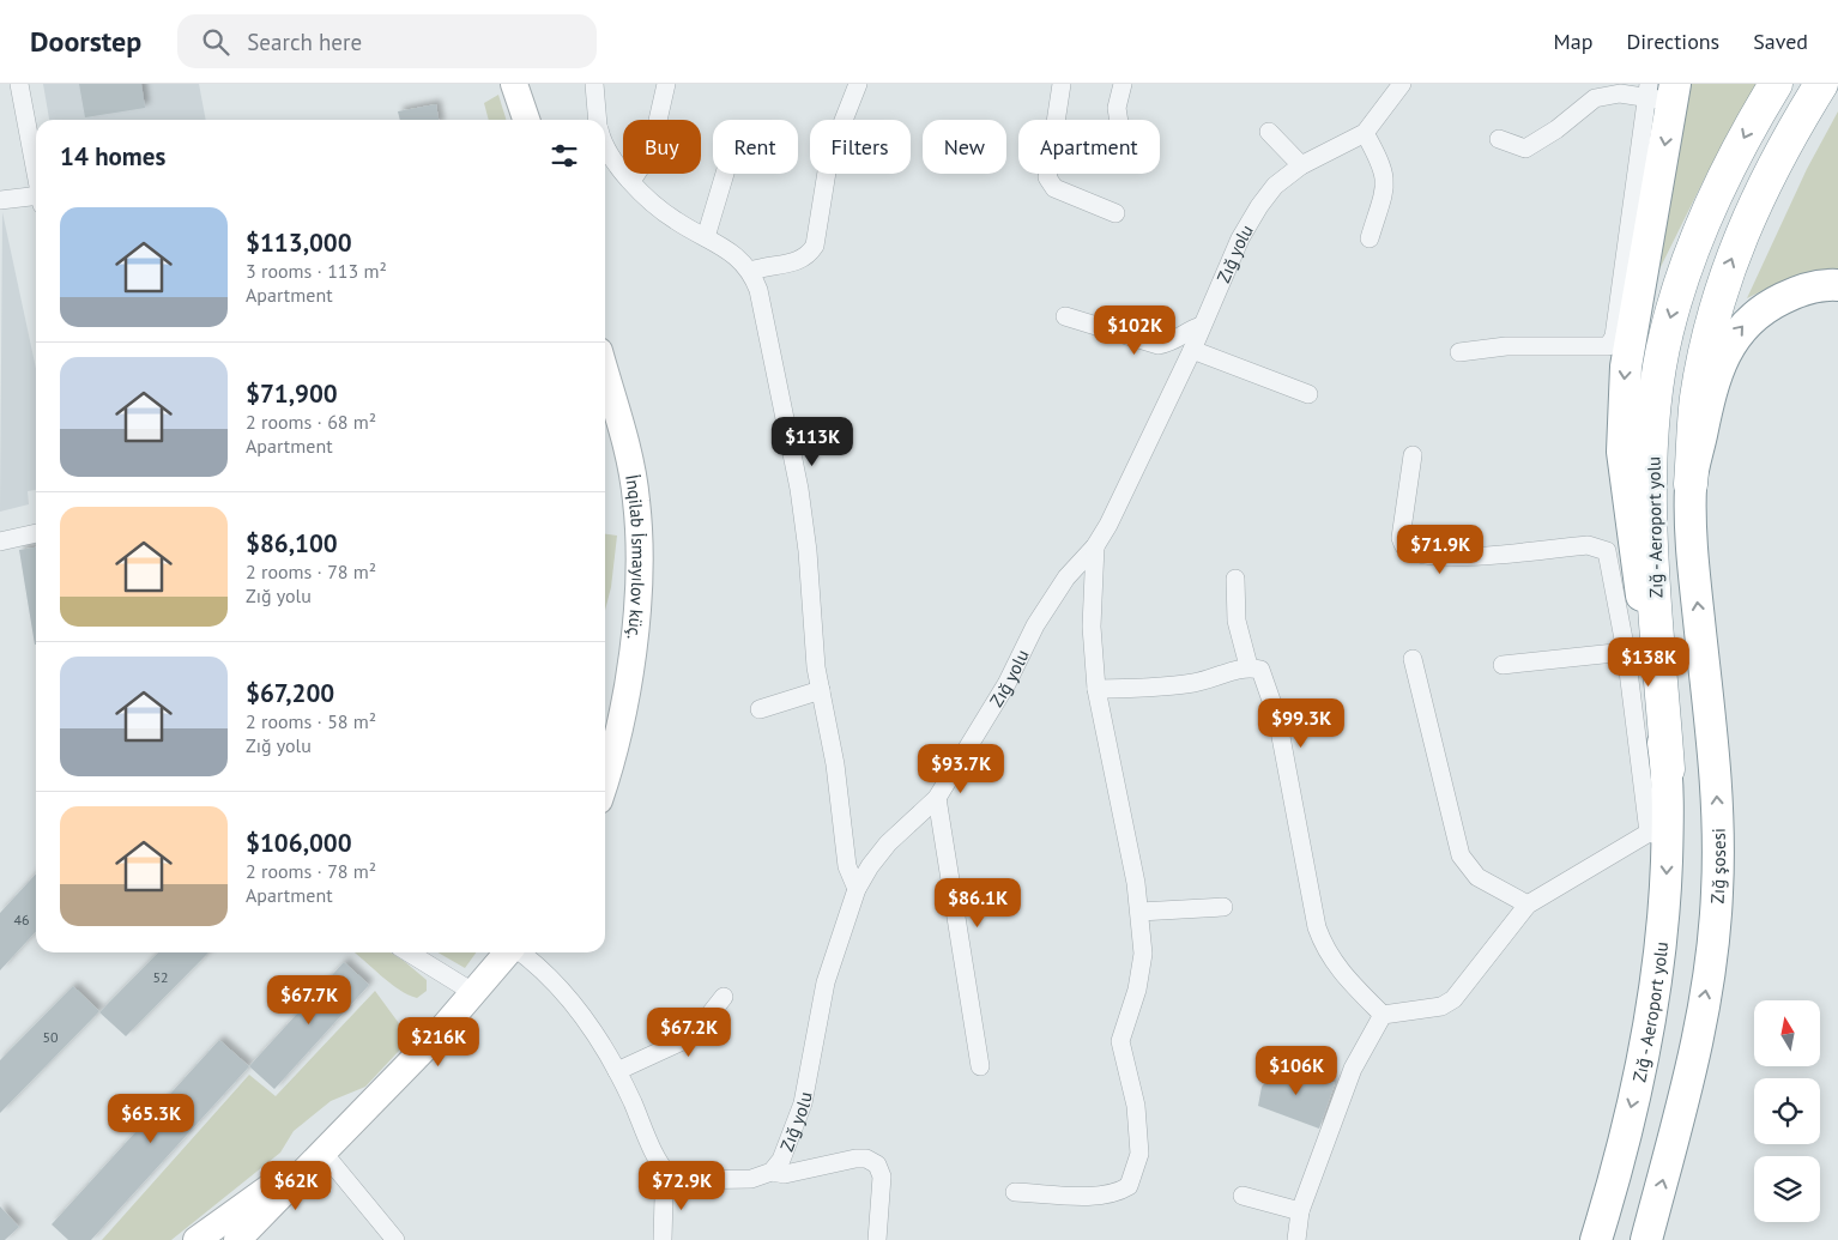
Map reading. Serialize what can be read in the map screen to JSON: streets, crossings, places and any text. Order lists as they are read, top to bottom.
{
  "streets": {
    "highway": ["Zığ - Aeroport yolu", "Zığ şosesi"],
    "main road": ["İnqilab İsmayılov küç."],
    "street": ["Zığ yolu"]
  },
  "crossings": [
    ["Zığ - Aeroport yolu", "Zığ şosesi"]
  ],
  "house_numbers": ["46", "52", "50"],
  "north": "top",
  "page": {
    "header": "Doorstep",
    "search": "Search here",
    "nav": ["Map", "Directions", "Saved"],
    "chip": [
      "Buy",
      "Rent",
      "Filters",
      "New",
      "Apartment"
    ],
    "heading": "14 homes",
    "list": [
      {
        "name": "$113,000",
        "note": "3 rooms · 113 m² · Apartment"
      },
      {
        "name": "$71,900",
        "note": "2 rooms · 68 m² · Apartment"
      },
      {
        "name": "$86,100",
        "note": "2 rooms · 78 m² · Zığ yolu"
      },
      {
        "name": "$67,200",
        "note": "2 rooms · 58 m² · Zığ yolu"
      },
      {
        "name": "$106,000",
        "note": "2 rooms · 78 m² · Apartment"
      }
    ],
    "price": [
      "$102K",
      "$113K",
      "$71.9K",
      "$138K",
      "$99.3K",
      "$93.7K",
      "$86.1K",
      "$67.7K",
      "$67.2K",
      "$216K",
      "$106K",
      "$65.3K",
      "$62K",
      "$72.9K"
    ]
  }
}
